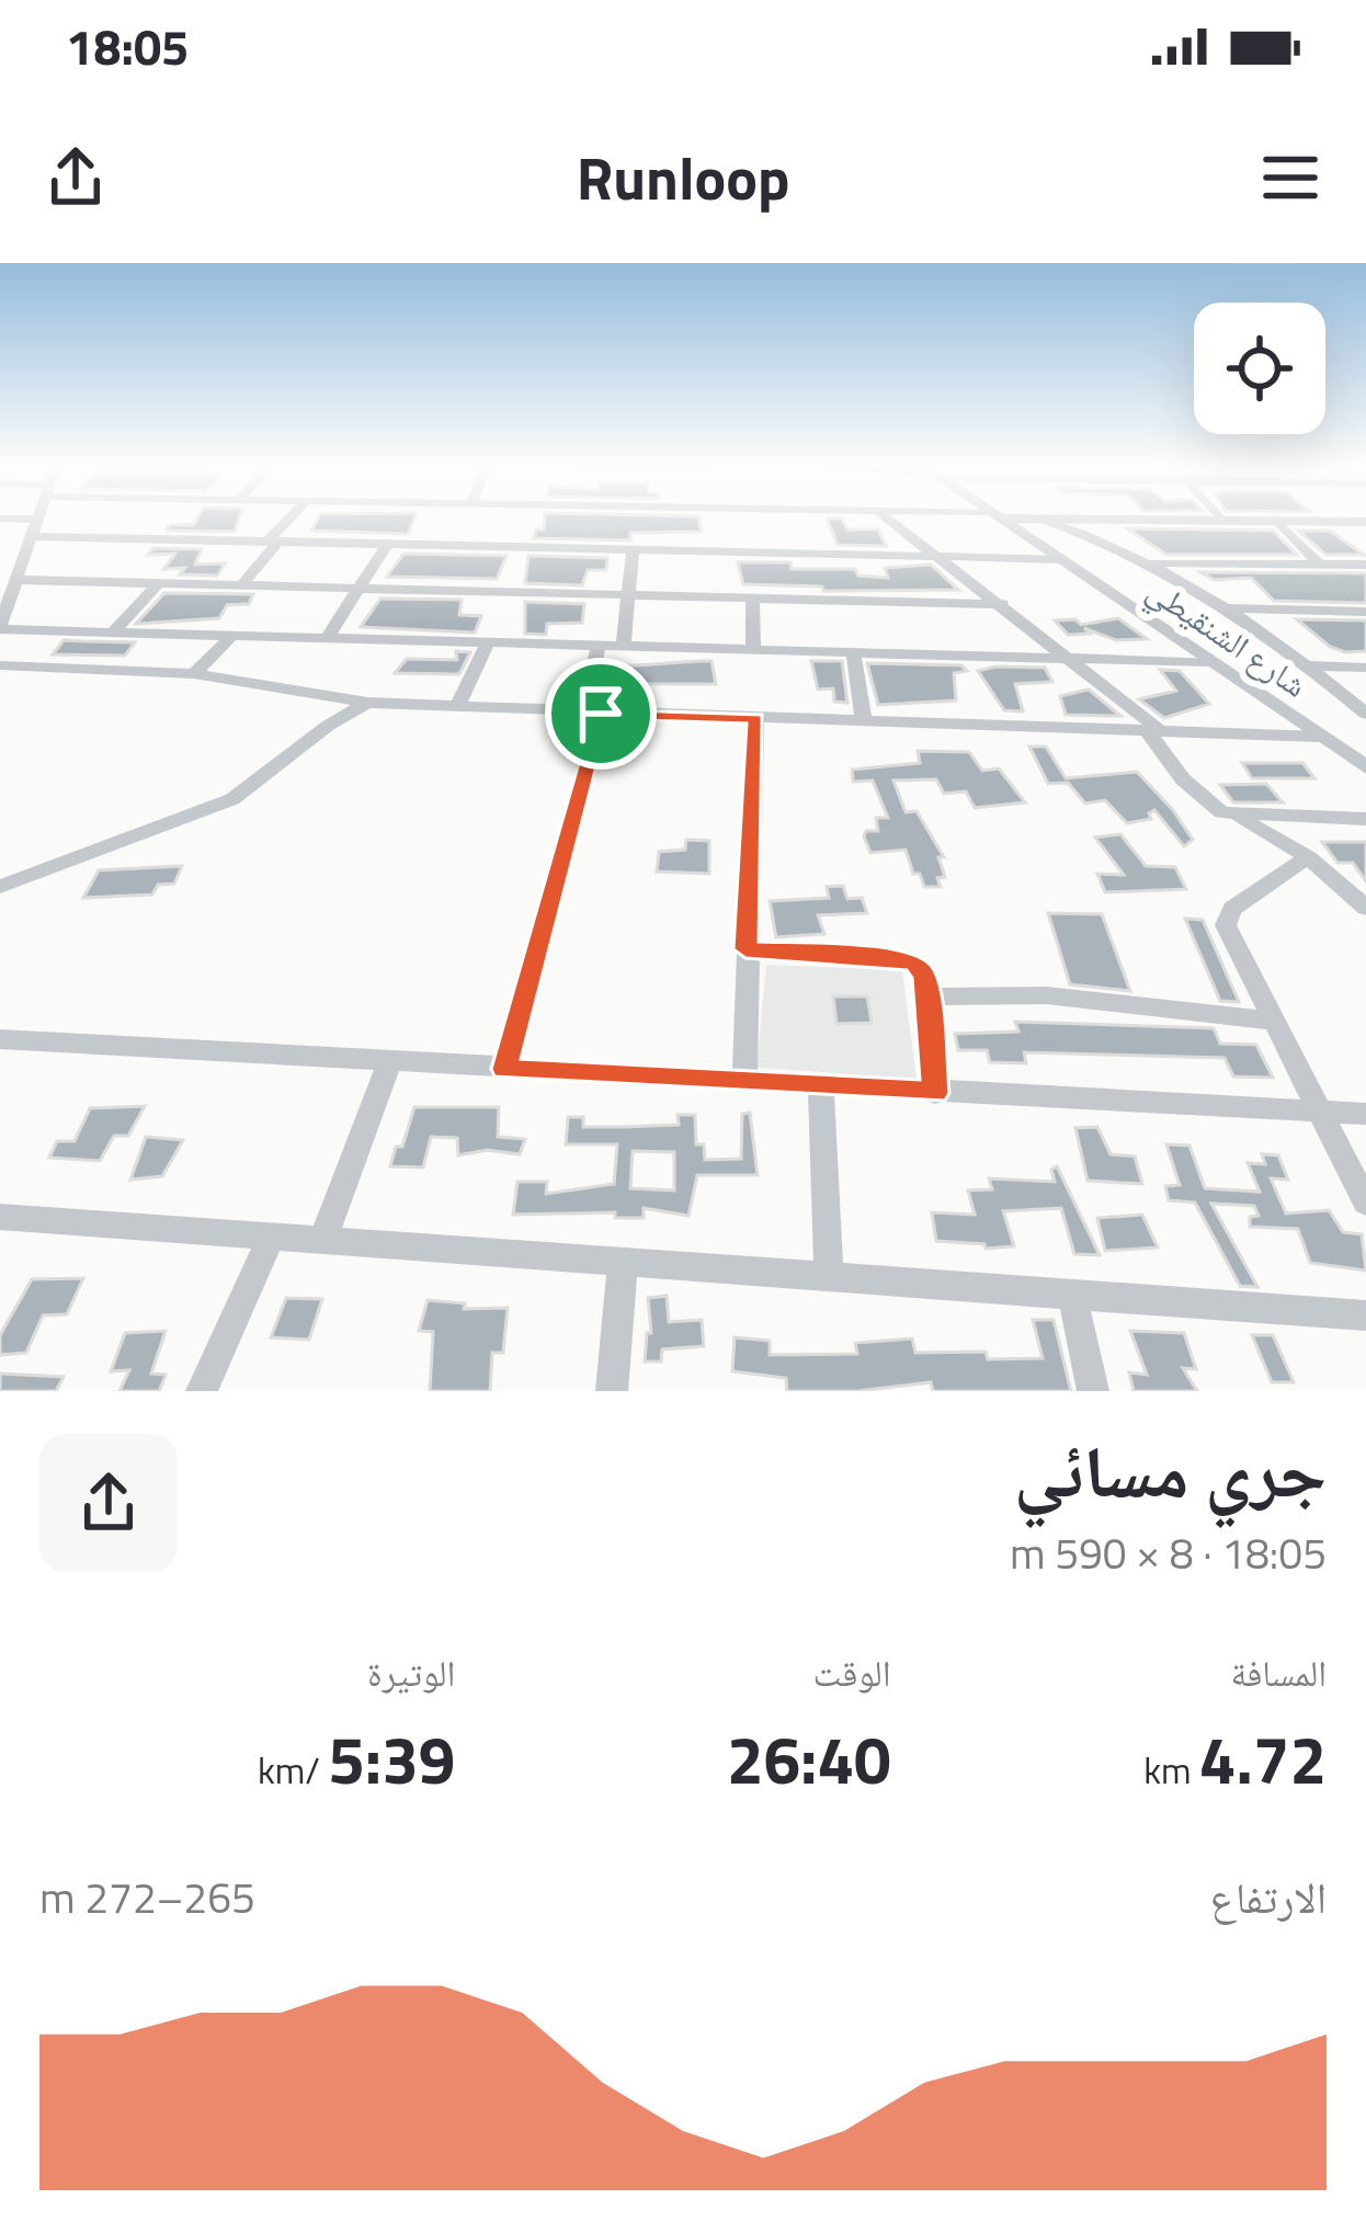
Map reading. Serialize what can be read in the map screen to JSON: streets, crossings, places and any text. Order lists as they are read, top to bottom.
{
  "streets": {
    "street": ["شارع الشنقيطي"]
  },
  "page": {
    "status": "18:05",
    "header": "Runloop",
    "heading": ["جري مسائي", "18:05 · 8 × 590 m"],
    "stats": [
      ["المسافة", "4.72 km"],
      ["الوقت", "26:40"],
      ["الوتيرة", "5:39 /km"]
    ],
    "chart": ["الارتفاع", "265–272 m"]
  }
}
